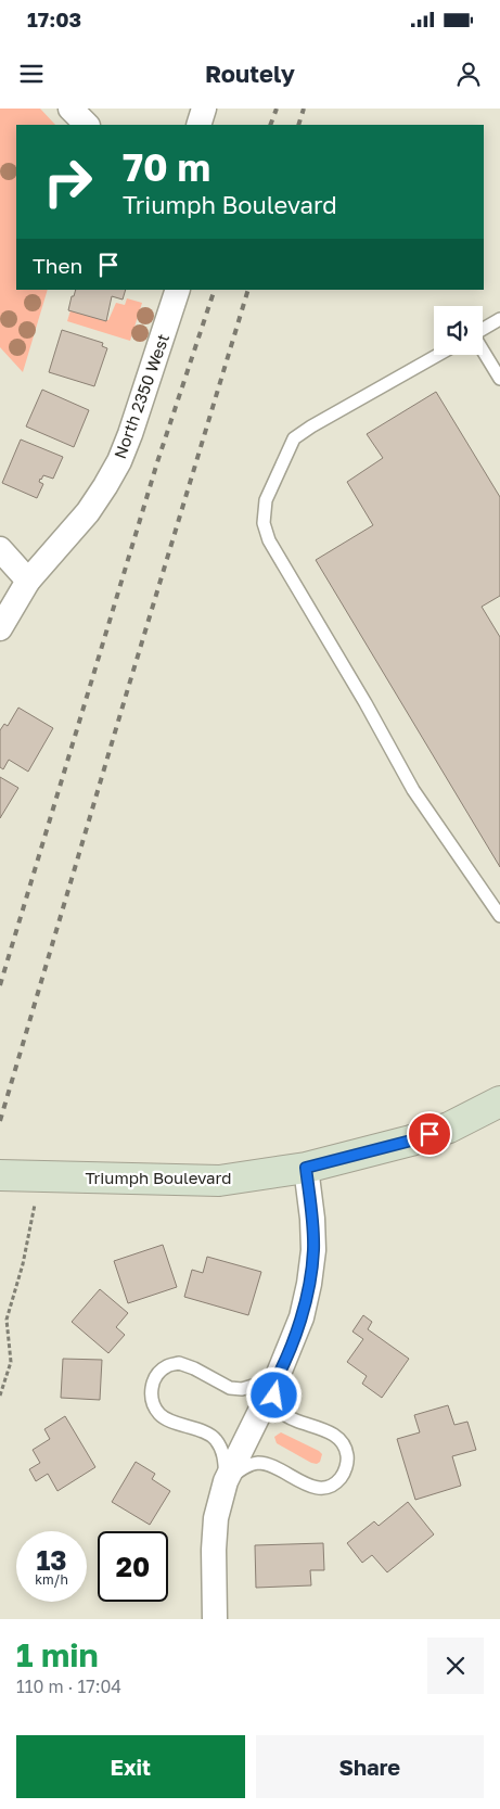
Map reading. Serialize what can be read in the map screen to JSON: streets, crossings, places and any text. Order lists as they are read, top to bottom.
{
  "streets": {
    "main road": ["Triumph Boulevard"],
    "street": ["North 2350 West"]
  },
  "page": {
    "status": "17:03",
    "header": "Routely",
    "turn": ["70 m", "Triumph Boulevard"],
    "then": "Then",
    "speed": "13 km/h",
    "limit": "20",
    "heading": ["1 min", "110 m · 17:04"],
    "buttons": ["Exit", "Share"]
  }
}
